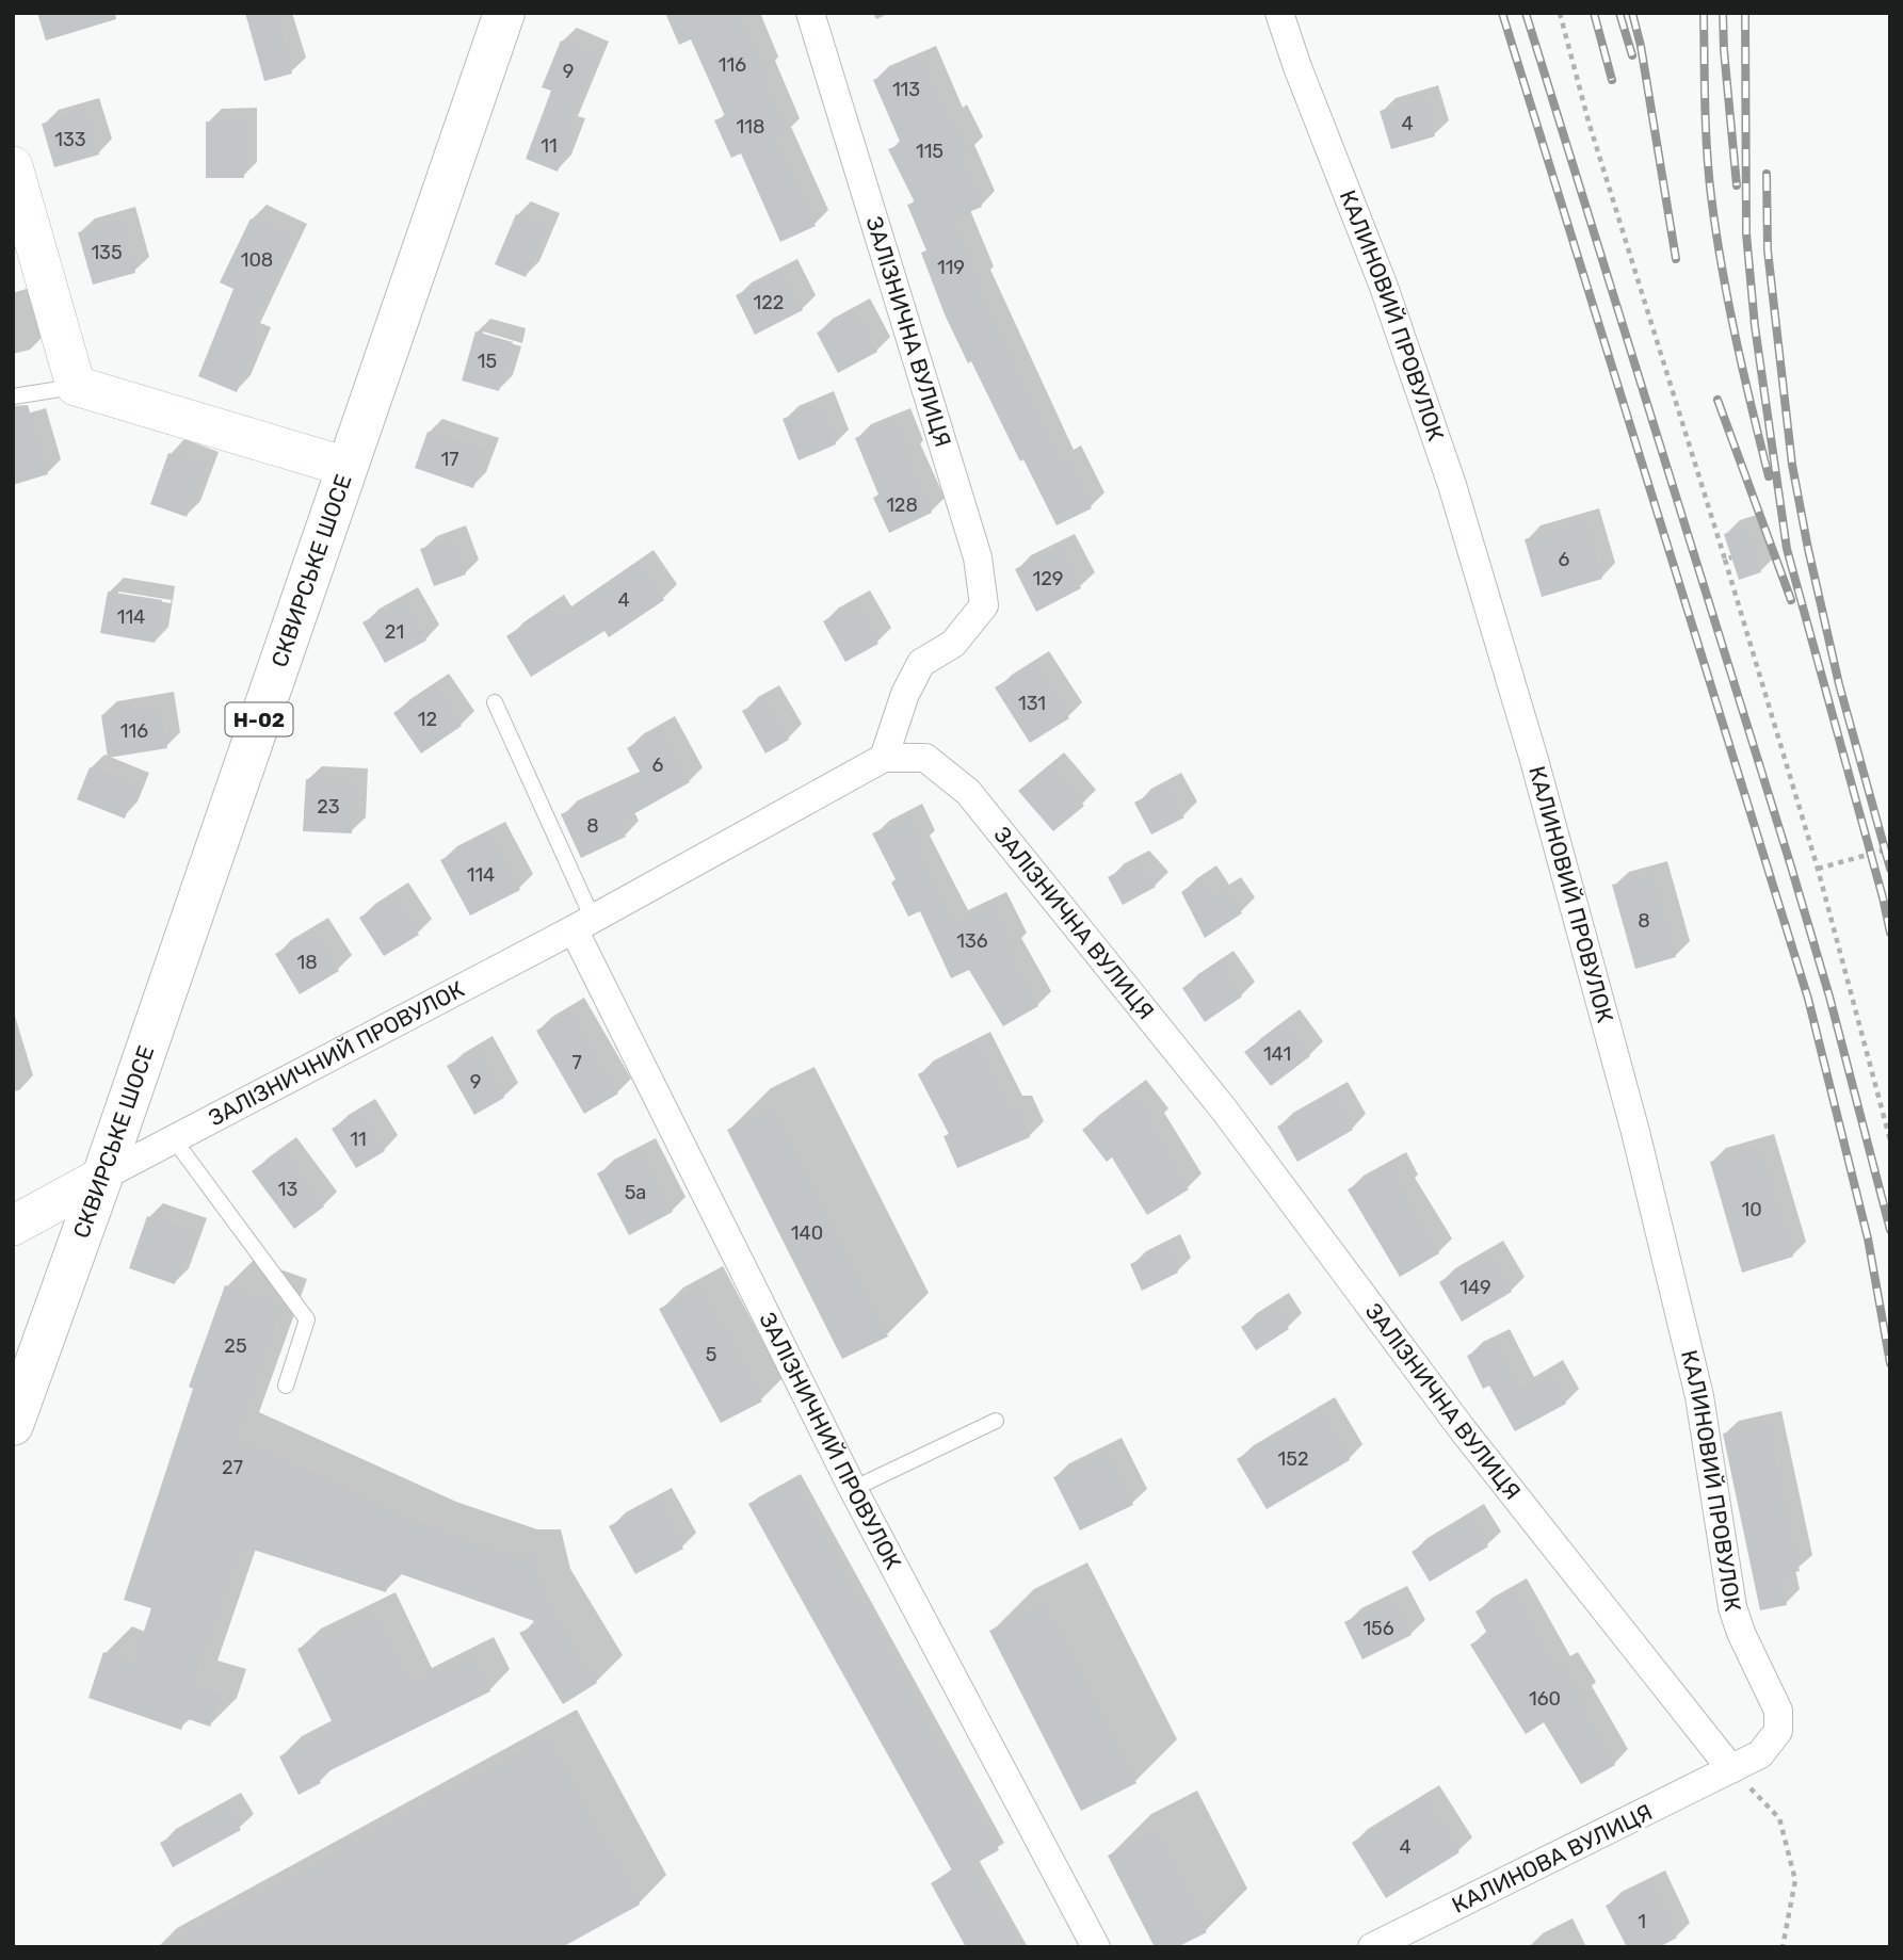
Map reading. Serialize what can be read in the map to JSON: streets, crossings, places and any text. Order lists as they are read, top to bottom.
{
  "streets": {
    "main road": ["СКВИРСЬКЕ ШОСЕ", "Н-02"],
    "street": [
      "КАЛИНОВИЙ ПРОВУЛОК",
      "ЗАЛІЗНИЧНА ВУЛИЦЯ",
      "ЗАЛІЗНИЧНИЙ ПРОВУЛОК",
      "КАЛИНОВА ВУЛИЦЯ"
    ]
  },
  "crossings": [
    ["КАЛИНОВИЙ ПРОВУЛОК", "ЗАЛІЗНИЧНА ВУЛИЦЯ"],
    ["КАЛИНОВИЙ ПРОВУЛОК", "КАЛИНОВА ВУЛИЦЯ"],
    ["ЗАЛІЗНИЧНА ВУЛИЦЯ", "ЗАЛІЗНИЧНИЙ ПРОВУЛОК"],
    ["ЗАЛІЗНИЧНА ВУЛИЦЯ", "КАЛИНОВА ВУЛИЦЯ"],
    ["СКВИРСЬКЕ ШОСЕ", "ЗАЛІЗНИЧНИЙ ПРОВУЛОК"]
  ],
  "house_numbers": [
    "116",
    "9",
    "113",
    "4",
    "118",
    "133",
    "11",
    "115",
    "135",
    "108",
    "119",
    "122",
    "15",
    "17",
    "128",
    "6",
    "129",
    "4",
    "114",
    "21",
    "131",
    "12",
    "116",
    "6",
    "23",
    "8",
    "114",
    "8",
    "136",
    "18",
    "141",
    "7",
    "9",
    "11",
    "13",
    "5а",
    "10",
    "140",
    "149",
    "25",
    "5",
    "152",
    "27",
    "156",
    "160",
    "4",
    "1"
  ]
}
